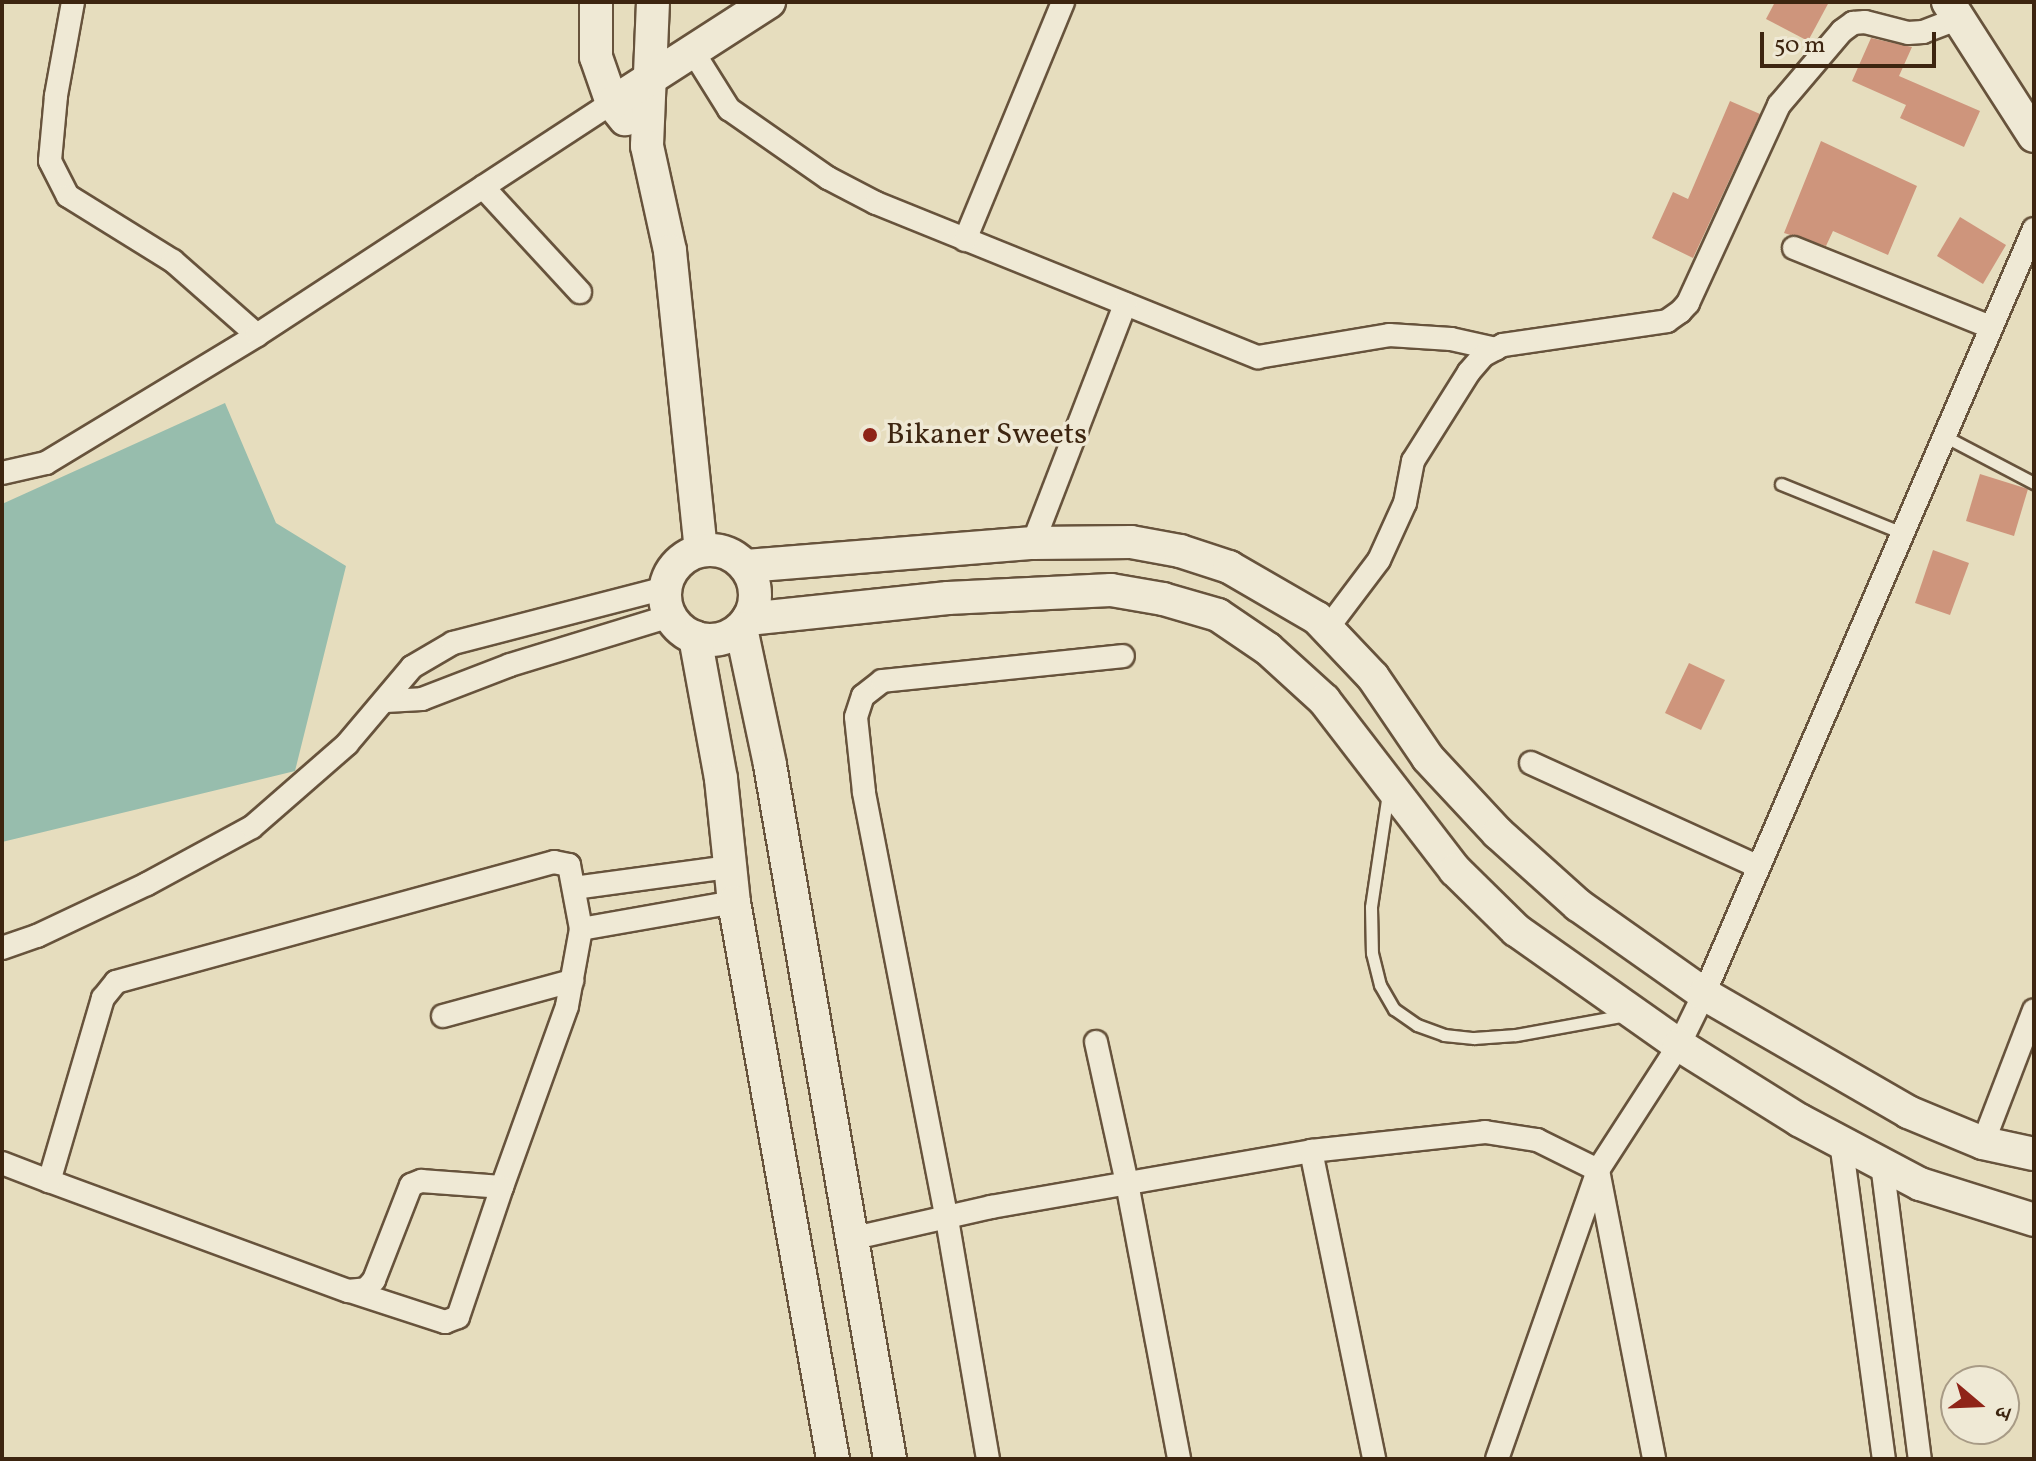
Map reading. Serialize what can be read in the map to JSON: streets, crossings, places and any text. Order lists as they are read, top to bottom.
{
  "places": ["Bikaner Sweets"],
  "scale_bar": "50 m",
  "north": "right"
}
